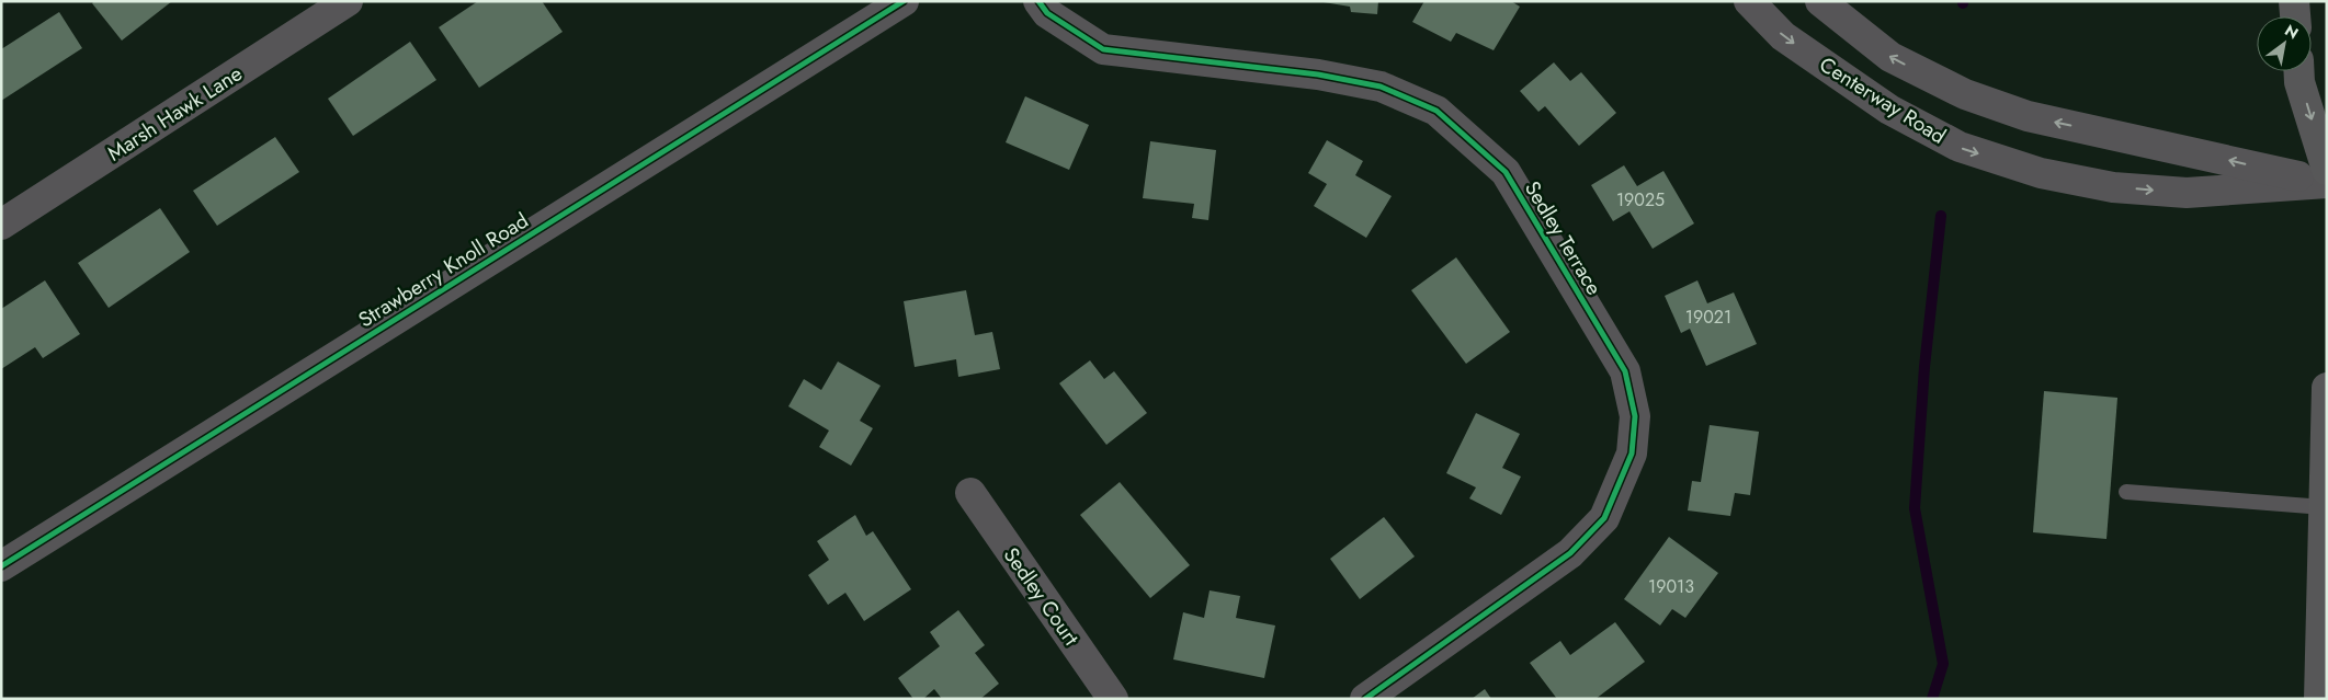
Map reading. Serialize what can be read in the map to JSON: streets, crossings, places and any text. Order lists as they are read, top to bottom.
{
  "streets": {
    "street": [
      "Centerway Road",
      "Marsh Hawk Lane",
      "Sedley Terrace",
      "Strawberry Knoll Road",
      "Sedley Court"
    ]
  },
  "house_numbers": ["19025", "19021", "19013"],
  "north": "top right"
}
